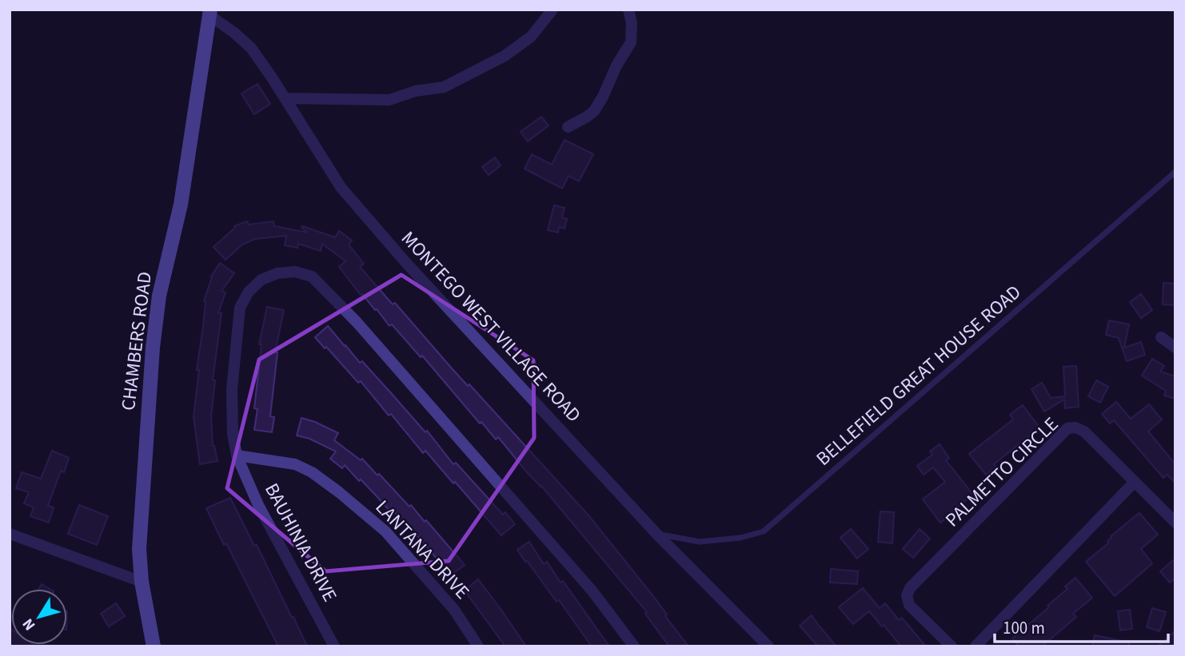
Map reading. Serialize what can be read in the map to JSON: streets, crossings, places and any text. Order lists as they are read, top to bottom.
{
  "streets": {
    "street": [
      "MONTEGO WEST VILLAGE ROAD",
      "CHAMBERS ROAD",
      "PALMETTO CIRCLE",
      "BAUHINIA DRIVE",
      "LANTANA DRIVE"
    ],
    "lane": ["BELLEFIELD GREAT HOUSE ROAD"]
  },
  "crossings": [
    ["MONTEGO WEST VILLAGE ROAD", "CHAMBERS ROAD"],
    ["MONTEGO WEST VILLAGE ROAD", "BELLEFIELD GREAT HOUSE ROAD"],
    ["BAUHINIA DRIVE", "LANTANA DRIVE"]
  ],
  "scale_bar": "100 m",
  "north": "bottom left"
}
